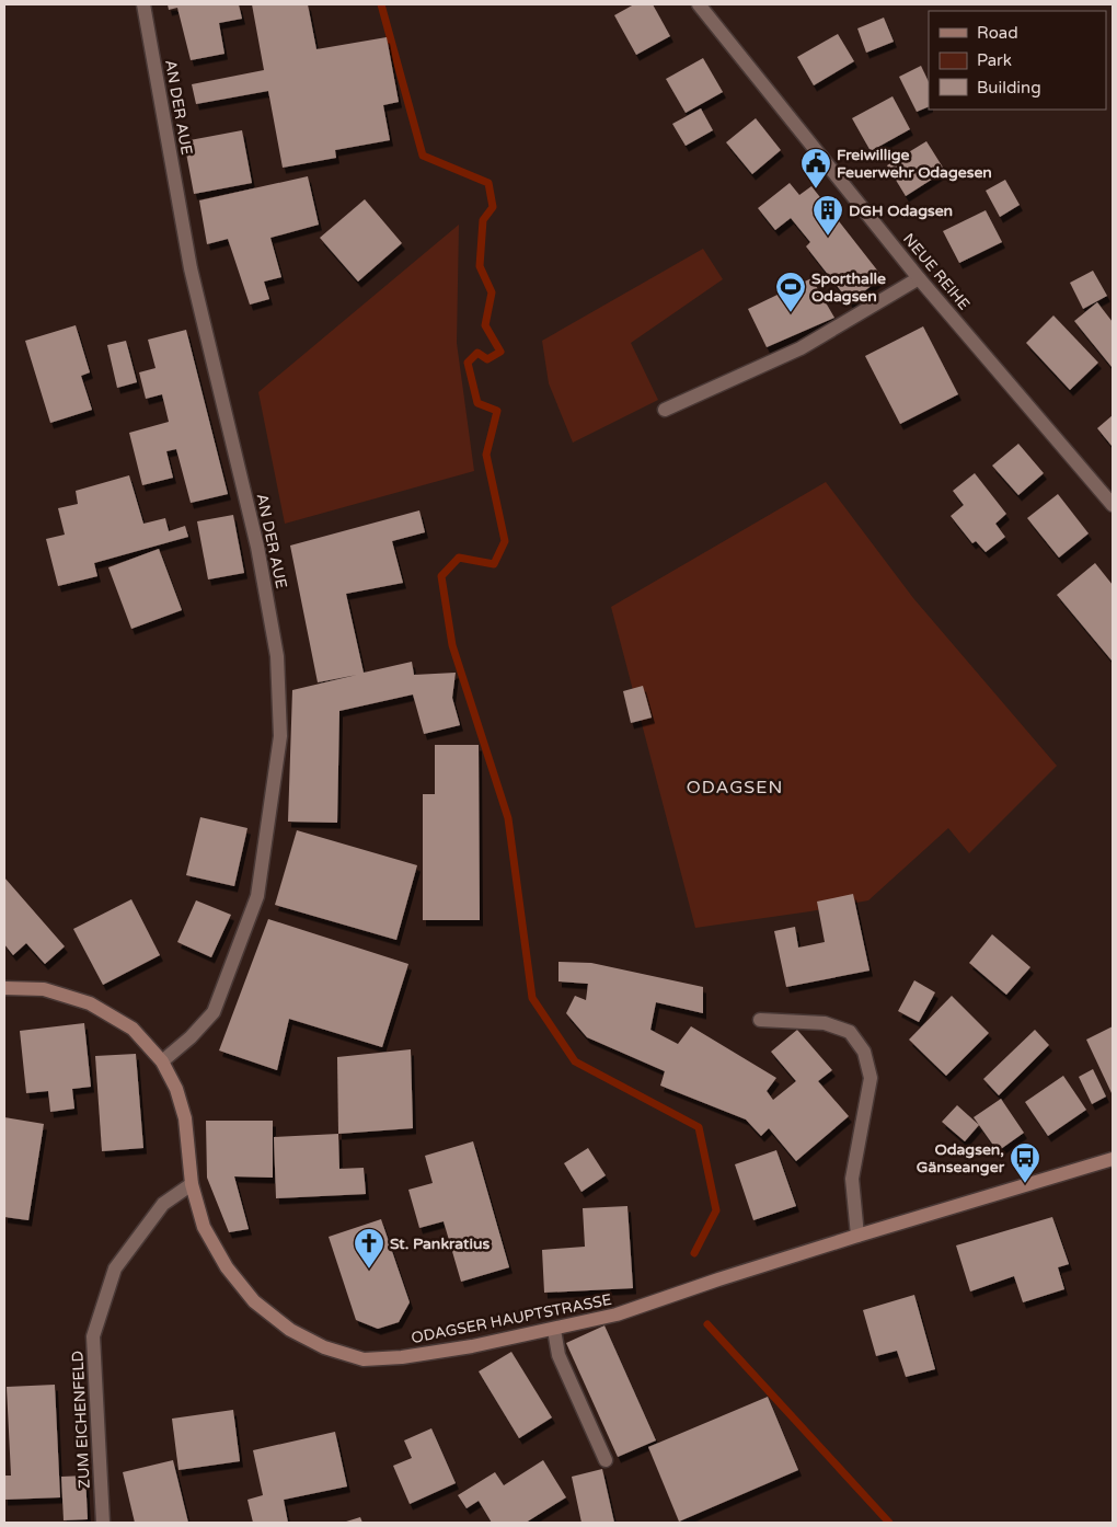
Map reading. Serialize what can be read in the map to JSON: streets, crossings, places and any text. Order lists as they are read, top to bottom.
{
  "streets": {
    "main road": ["ODAGSER HAUPTSTRASSE"],
    "street": ["AN DER AUE", "NEUE REIHE", "ZUM EICHENFELD"]
  },
  "crossings": [
    ["AN DER AUE", "ODAGSER HAUPTSTRASSE"],
    ["ODAGSER HAUPTSTRASSE", "ZUM EICHENFELD"]
  ],
  "districts": ["ODAGSEN"],
  "places": {
    "public building": ["Freiwillige Feuerwehr Odagesen"],
    "building": ["DGH Odagsen"],
    "sports": ["Sporthalle Odagsen"],
    "bus stop": ["Odagsen, Gänseanger"],
    "church": ["St. Pankratius"]
  },
  "legend": ["Road", "Park", "Building"]
}
